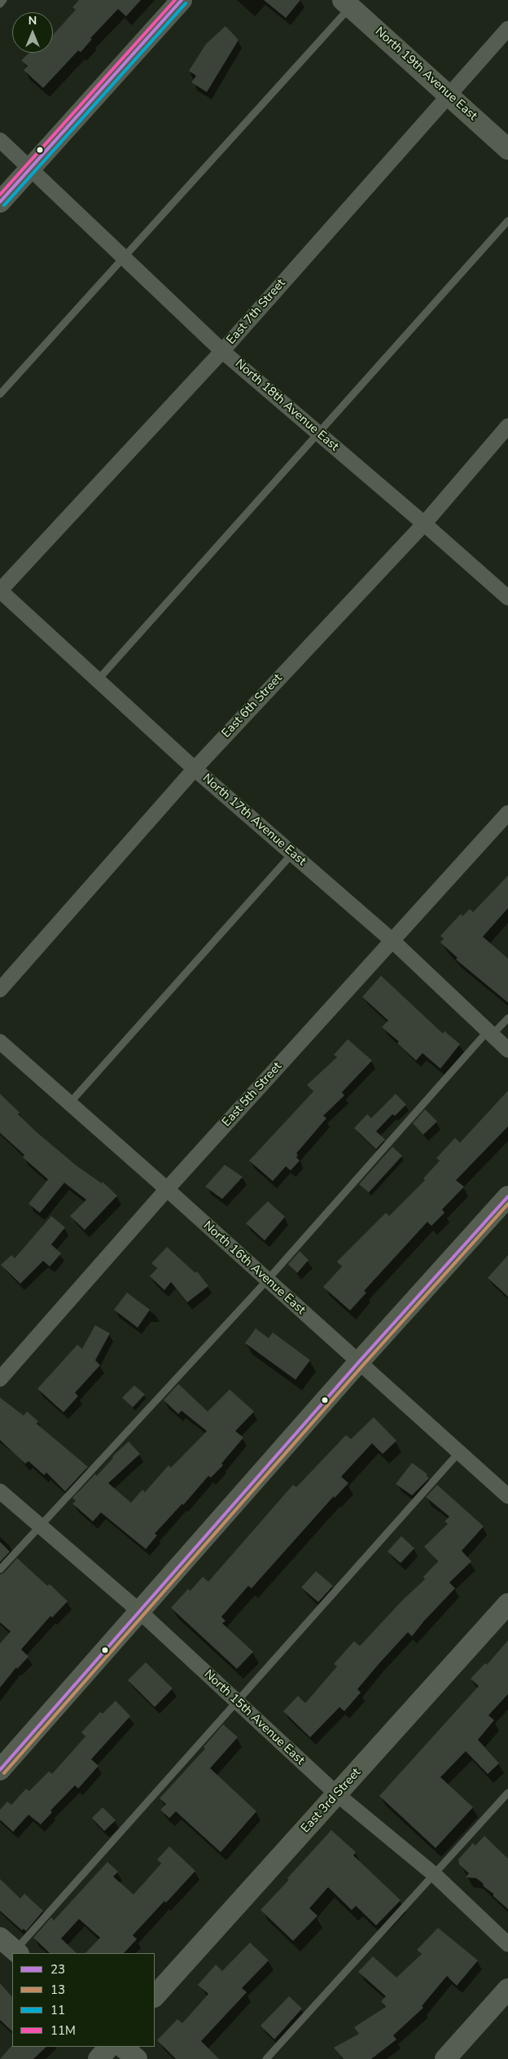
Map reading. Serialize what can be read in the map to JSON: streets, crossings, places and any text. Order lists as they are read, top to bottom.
{
  "streets": {
    "street": [
      "North 19th Avenue East",
      "East 7th Street",
      "North 18th Avenue East",
      "East 6th Street",
      "North 17th Avenue East",
      "East 5th Street",
      "North 16th Avenue East",
      "North 15th Avenue East",
      "East 3rd Street"
    ]
  },
  "crossings": [
    ["North 19th Avenue East", "East 7th Street"],
    ["East 7th Street", "North 18th Avenue East"],
    ["East 7th Street", "North 17th Avenue East"],
    ["North 18th Avenue East", "East 6th Street"],
    ["East 6th Street", "North 17th Avenue East"],
    ["North 17th Avenue East", "East 5th Street"],
    ["East 5th Street", "North 16th Avenue East"],
    ["North 15th Avenue East", "East 3rd Street"]
  ],
  "lines": [
    "transit line 23",
    "transit line 11M",
    "transit line 11",
    "transit line 13"
  ],
  "legend": [
    "23",
    "13",
    "11",
    "11M"
  ],
  "north": "top"
}
